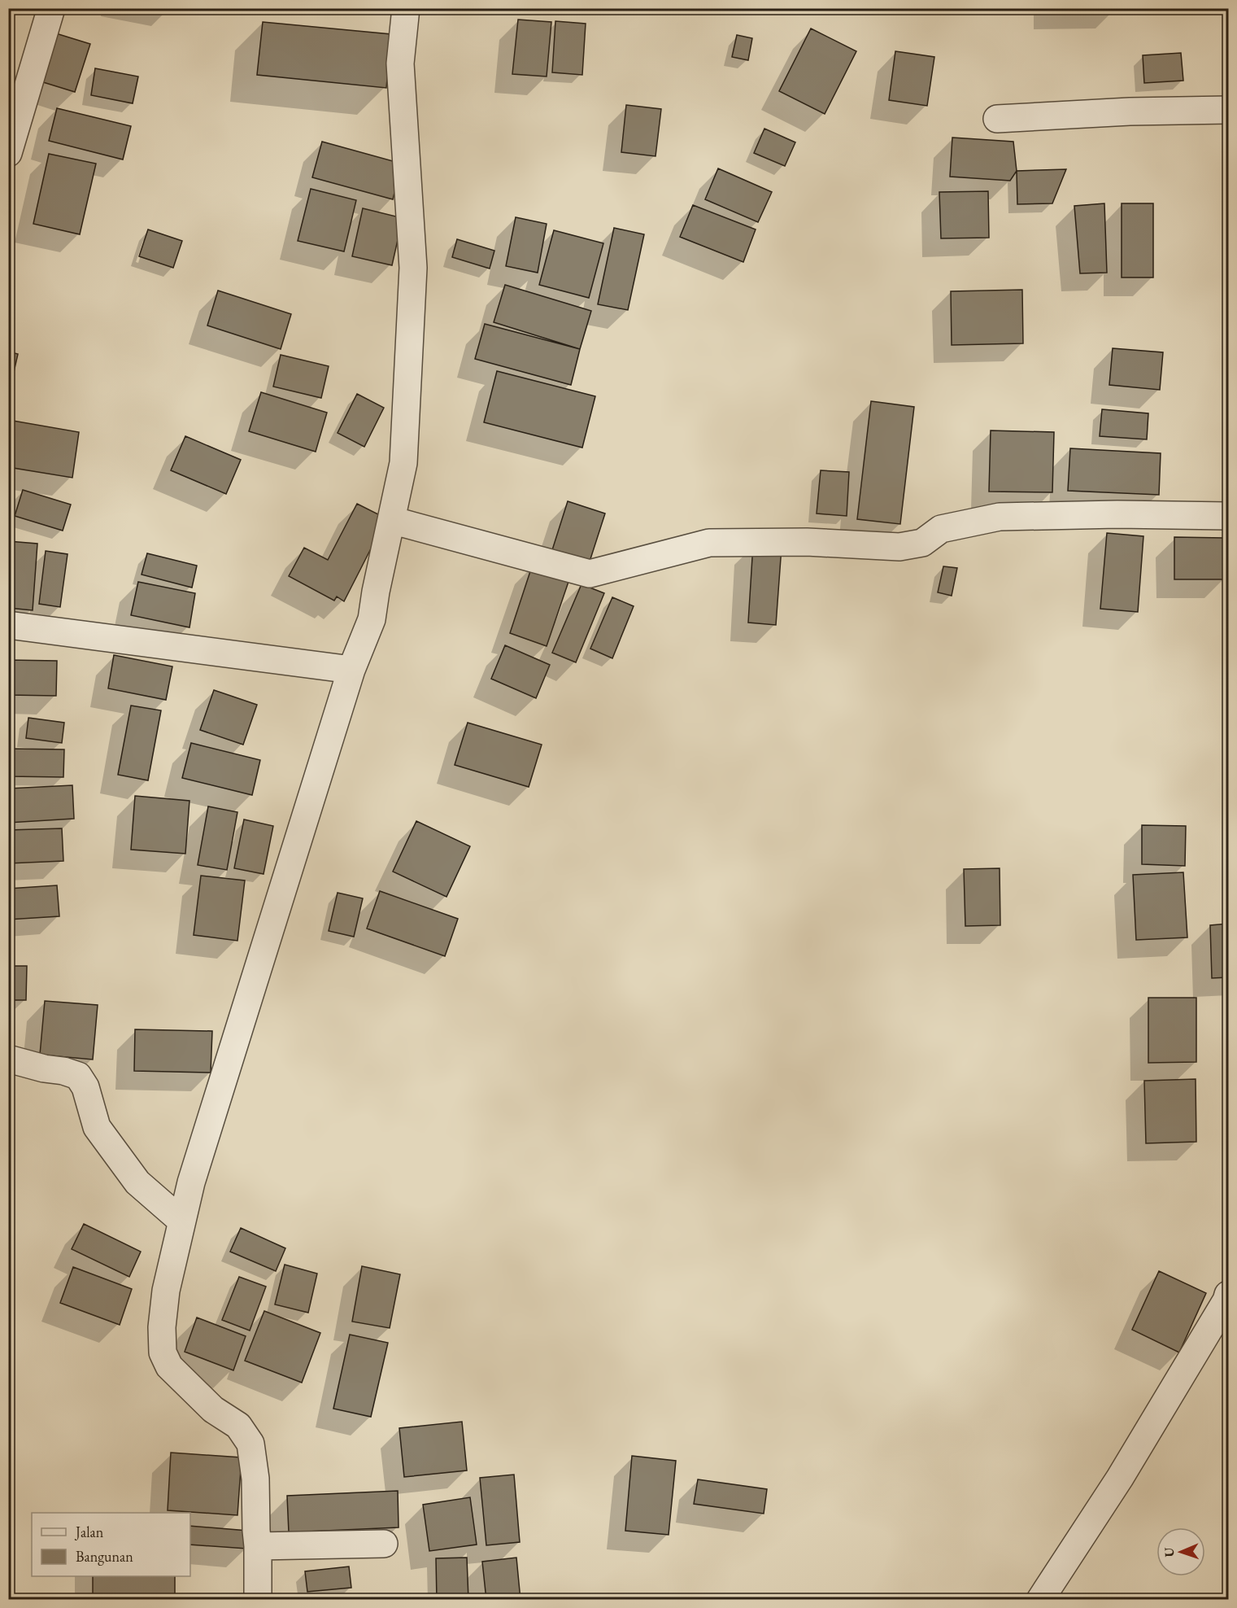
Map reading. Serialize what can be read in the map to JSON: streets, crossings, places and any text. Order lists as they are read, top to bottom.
{
  "legend": ["Jalan", "Bangunan"],
  "north": "left"
}
